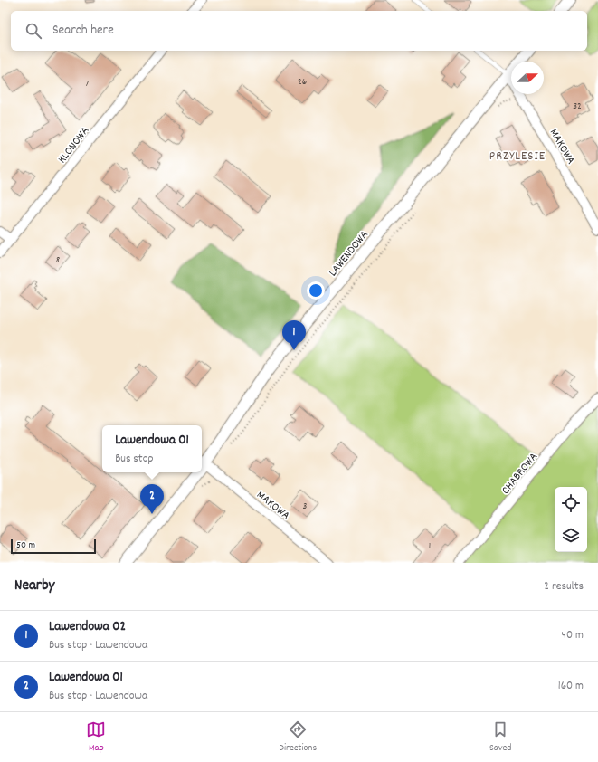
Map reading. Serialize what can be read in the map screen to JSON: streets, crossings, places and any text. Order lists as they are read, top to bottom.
{
  "streets": {
    "street": [
      "KLONOWA",
      "MAKOWA",
      "LAWENDOWA",
      "CHABROWA"
    ]
  },
  "crossings": [
    ["MAKOWA", "LAWENDOWA"]
  ],
  "districts": ["PRZYLESIE"],
  "house_numbers": [
    "26",
    "7",
    "32",
    "8",
    "3",
    "1"
  ],
  "scale_bar": "50 m",
  "north": "right",
  "page": {
    "search": "Search here",
    "pins": ["1", "2"],
    "popup": ["Lawendowa 01", "Bus stop"],
    "scale": "50 m",
    "heading": ["Nearby", "2 results"],
    "list": [
      {
        "mark": "1",
        "name": "Lawendowa 02",
        "note": "Bus stop · Lawendowa",
        "value": "40 m"
      },
      {
        "mark": "2",
        "name": "Lawendowa 01",
        "note": "Bus stop · Lawendowa",
        "value": "160 m"
      }
    ],
    "nav": ["Map", "Directions", "Saved"]
  }
}
